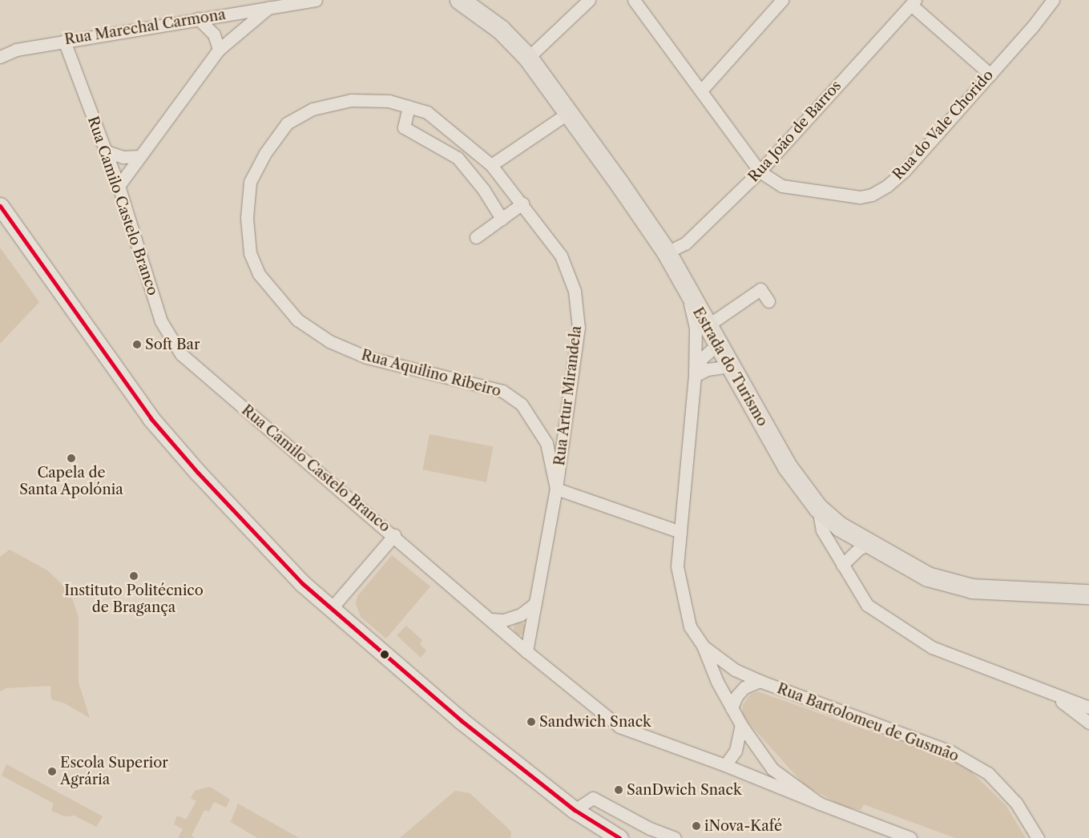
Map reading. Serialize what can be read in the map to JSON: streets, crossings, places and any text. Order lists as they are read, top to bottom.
{
  "streets": {
    "main road": ["Estrada do Turismo"],
    "street": [
      "Rua Marechal Carmona",
      "Rua do Vale Chorido",
      "Rua João de Barros",
      "Rua Camilo Castelo Branco",
      "Rua Aquilino Ribeiro",
      "Rua Artur Mirandela",
      "Rua Bartolomeu de Gusmão"
    ]
  },
  "crossings": [
    ["Rua Marechal Carmona", "Rua Camilo Castelo Branco"],
    ["Rua do Vale Chorido", "Rua João de Barros"],
    ["Rua João de Barros", "Estrada do Turismo"],
    ["Rua Camilo Castelo Branco", "Rua Artur Mirandela"],
    ["Rua Camilo Castelo Branco", "Rua Bartolomeu de Gusmão"],
    ["Estrada do Turismo", "Rua Bartolomeu de Gusmão"],
    ["Rua Aquilino Ribeiro", "Rua Artur Mirandela"]
  ],
  "places": [
    "Soft Bar",
    "Capela de Santa Apolónia",
    "Instituto Politécnico de Bragança",
    "Sandwich Snack",
    "Escola Superior Agrária",
    "SanDwich Snack",
    "iNova-Kafé"
  ]
}
